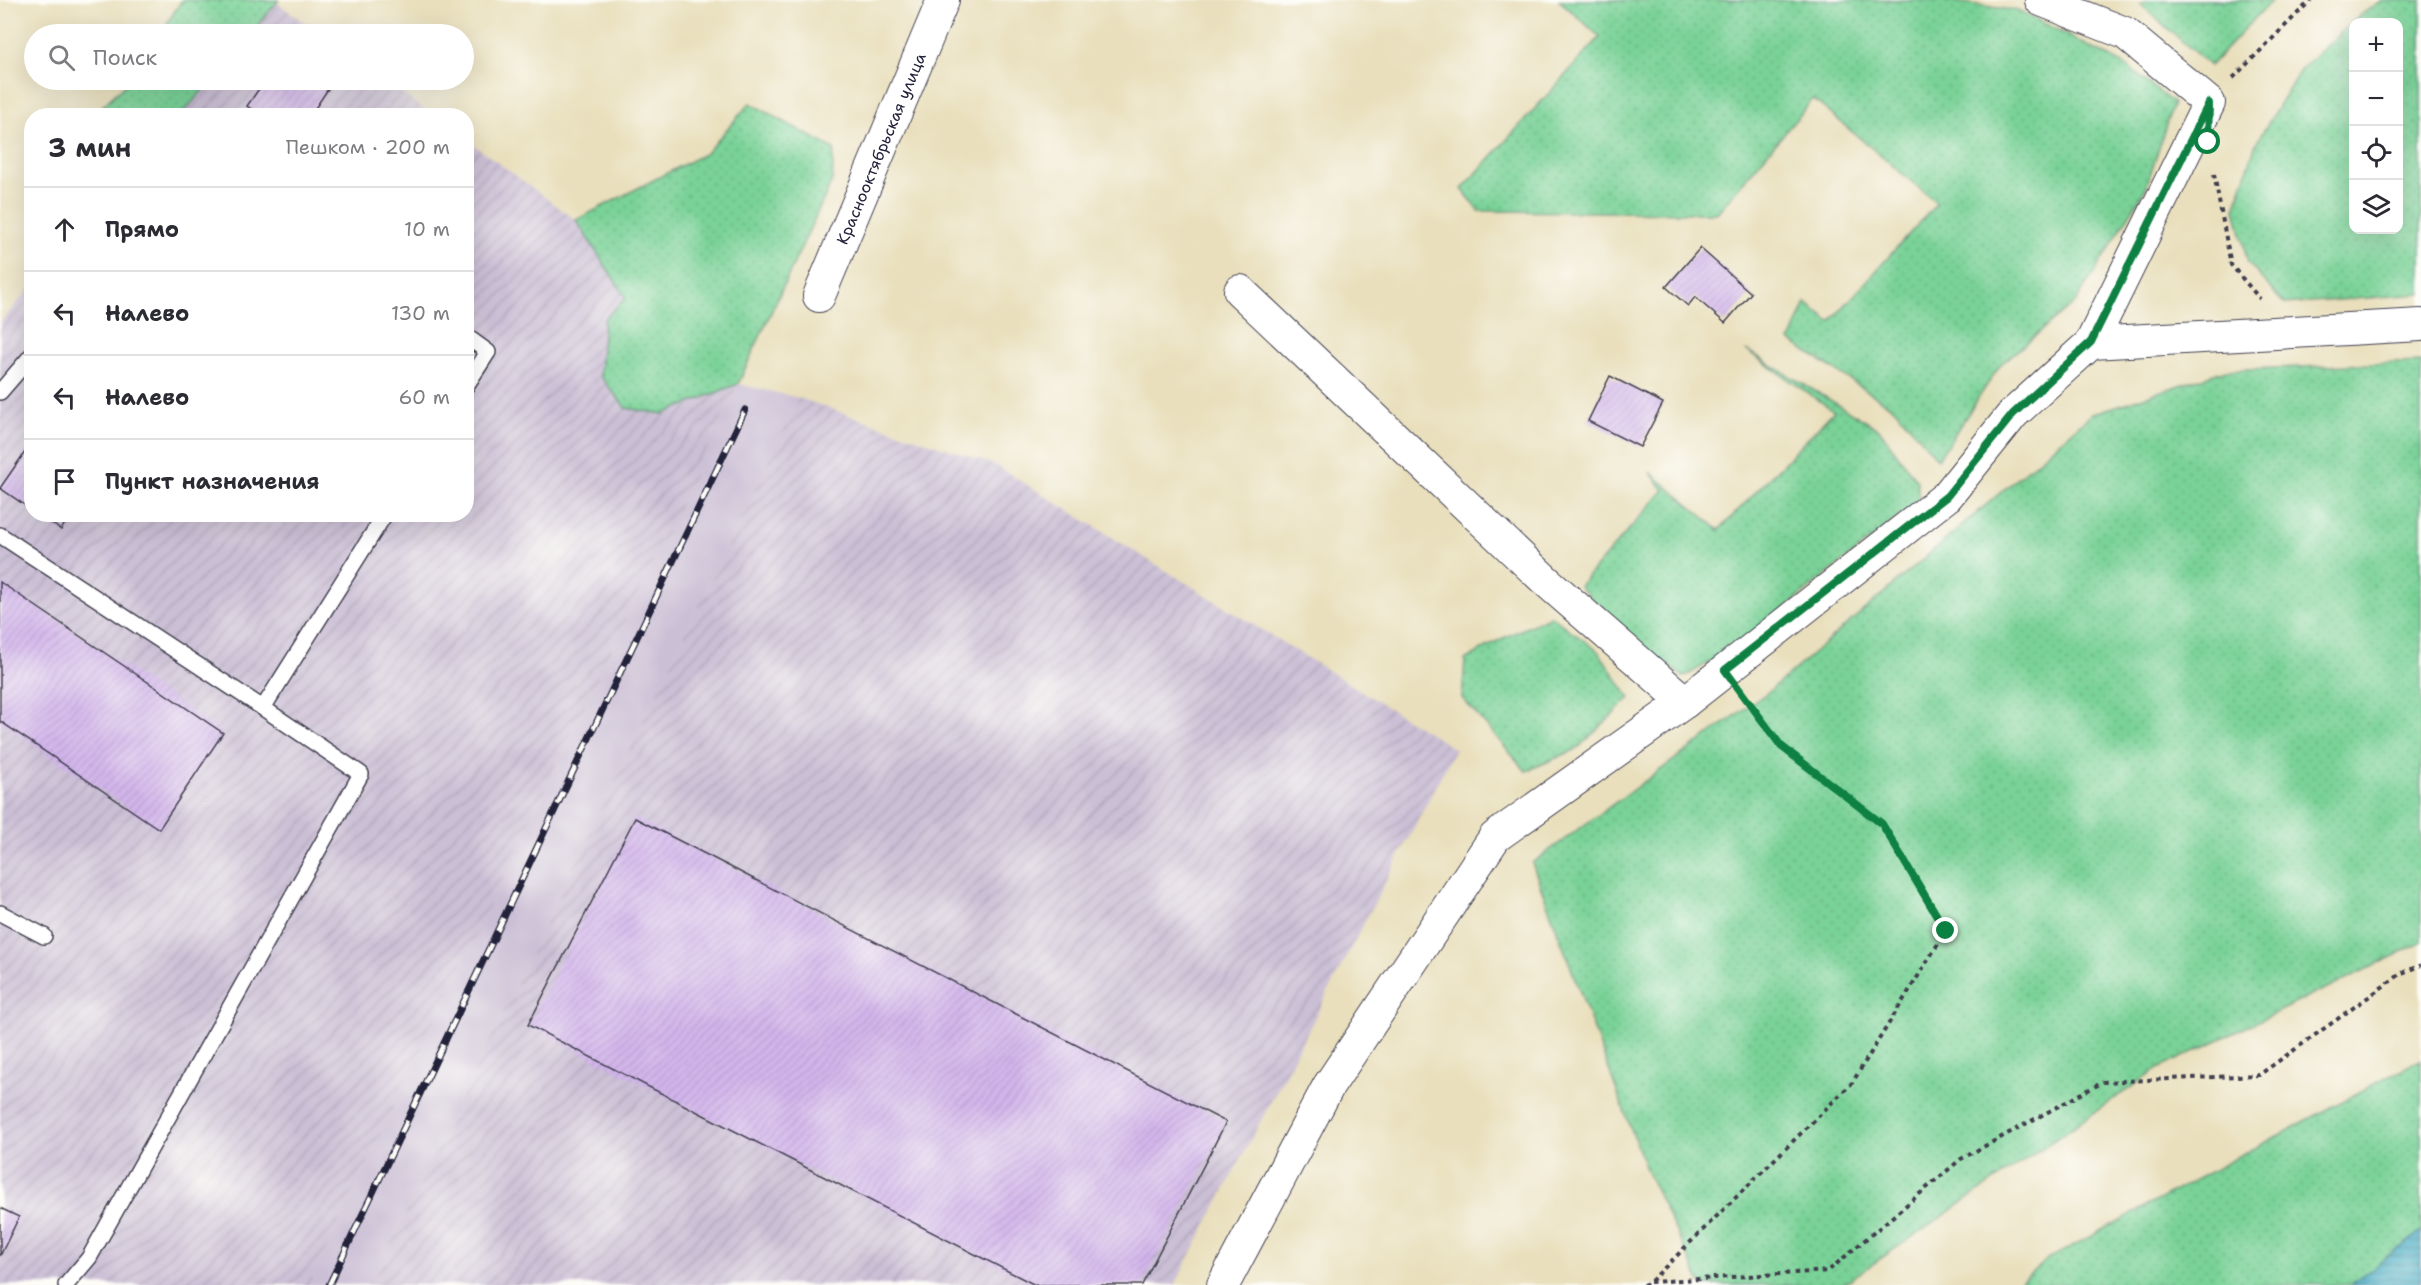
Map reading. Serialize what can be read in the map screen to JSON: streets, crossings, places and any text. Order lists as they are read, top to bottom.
{
  "streets": {
    "street": ["Краснооктябрьская улица"]
  },
  "page": {
    "map_buttons": ["+", "−"],
    "search": "Поиск",
    "heading": ["3 мин", "Пешком · 200 m"],
    "list": [
      ["Прямо", "10 m"],
      ["Налево", "130 m"],
      ["Налево", "60 m"],
      "Пункт назначения"
    ]
  }
}
